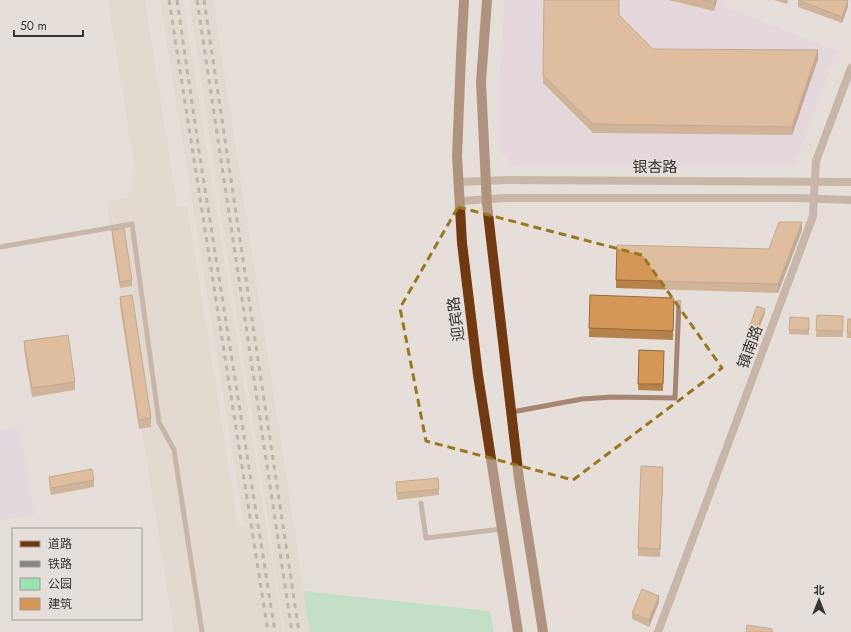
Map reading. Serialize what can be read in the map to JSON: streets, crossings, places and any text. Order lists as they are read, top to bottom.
{
  "streets": {
    "main road": ["迎宾路"],
    "street": ["银杏路", "镇南路"]
  },
  "crossings": [
    ["银杏路", "迎宾路"],
    ["银杏路", "镇南路"]
  ],
  "legend": [
    "道路",
    "铁路",
    "公园",
    "建筑"
  ],
  "scale_bar": "50 m",
  "north": "top"
}
